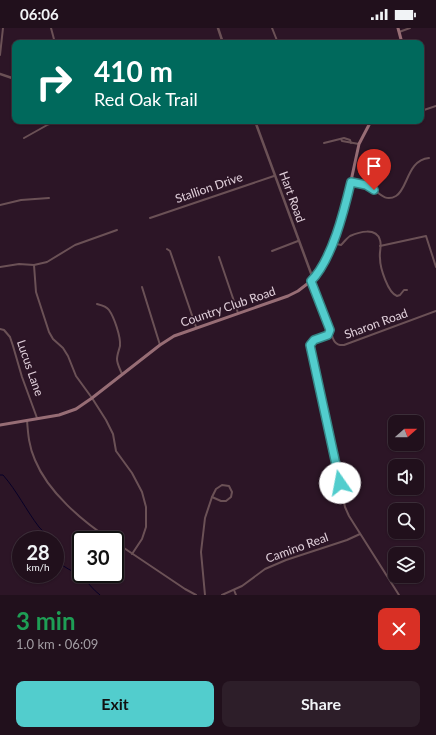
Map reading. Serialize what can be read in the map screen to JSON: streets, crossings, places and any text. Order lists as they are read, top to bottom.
{
  "streets": {
    "main road": ["Country Club Road"],
    "street": [
      "Stallion Drive",
      "Hart Road",
      "Sharon Road",
      "Lucus Lane",
      "Camino Real"
    ]
  },
  "crossings": [
    ["Stallion Drive", "Hart Road"],
    ["Hart Road", "Country Club Road"],
    ["Country Club Road", "Lucus Lane"]
  ],
  "north": "right",
  "page": {
    "status": "06:06",
    "turn": ["410 m", "Red Oak Trail"],
    "speed": "28 km/h",
    "limit": "30",
    "heading": ["3 min", "1.0 km · 06:09"],
    "buttons": ["Exit", "Share"]
  }
}
